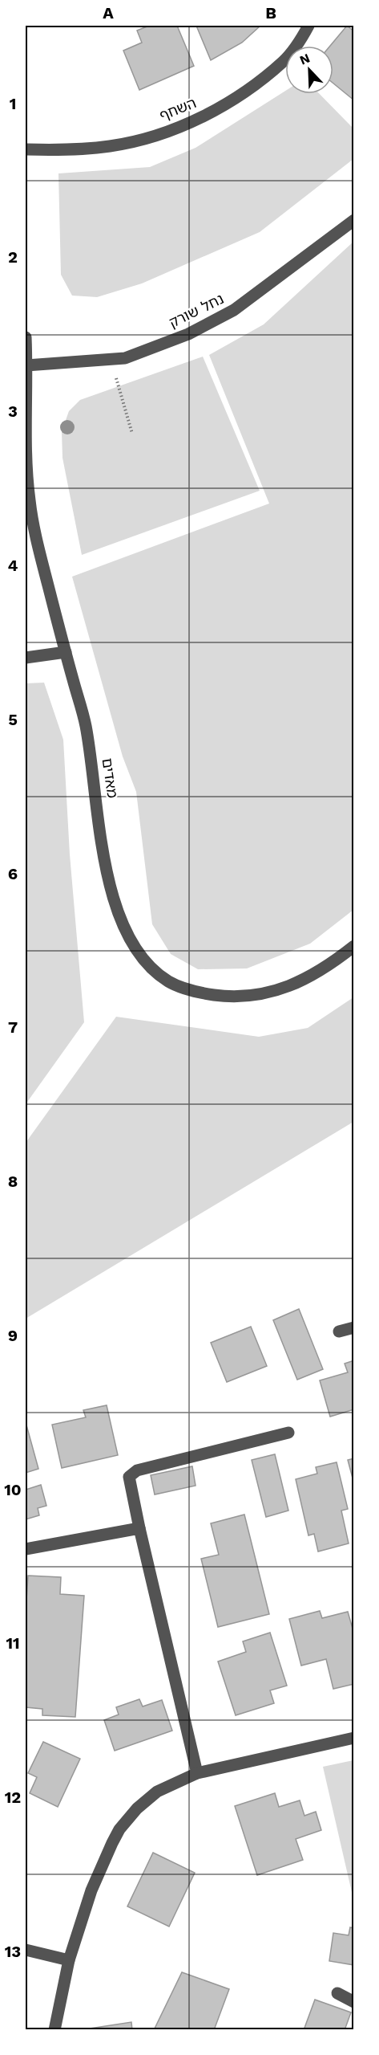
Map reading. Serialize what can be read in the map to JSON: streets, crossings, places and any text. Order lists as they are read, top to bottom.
{
  "streets": {
    "street": ["השחף", "נחל שורק", "מאדים"]
  },
  "crossings": [
    ["נחל שורק", "מאדים"]
  ],
  "north": "top left",
  "grid": {
    "columns": ["A", "B"],
    "rows": [
      "1",
      "2",
      "3",
      "4",
      "5",
      "6",
      "7",
      "8",
      "9",
      "10",
      "11",
      "12",
      "13"
    ]
  }
}
